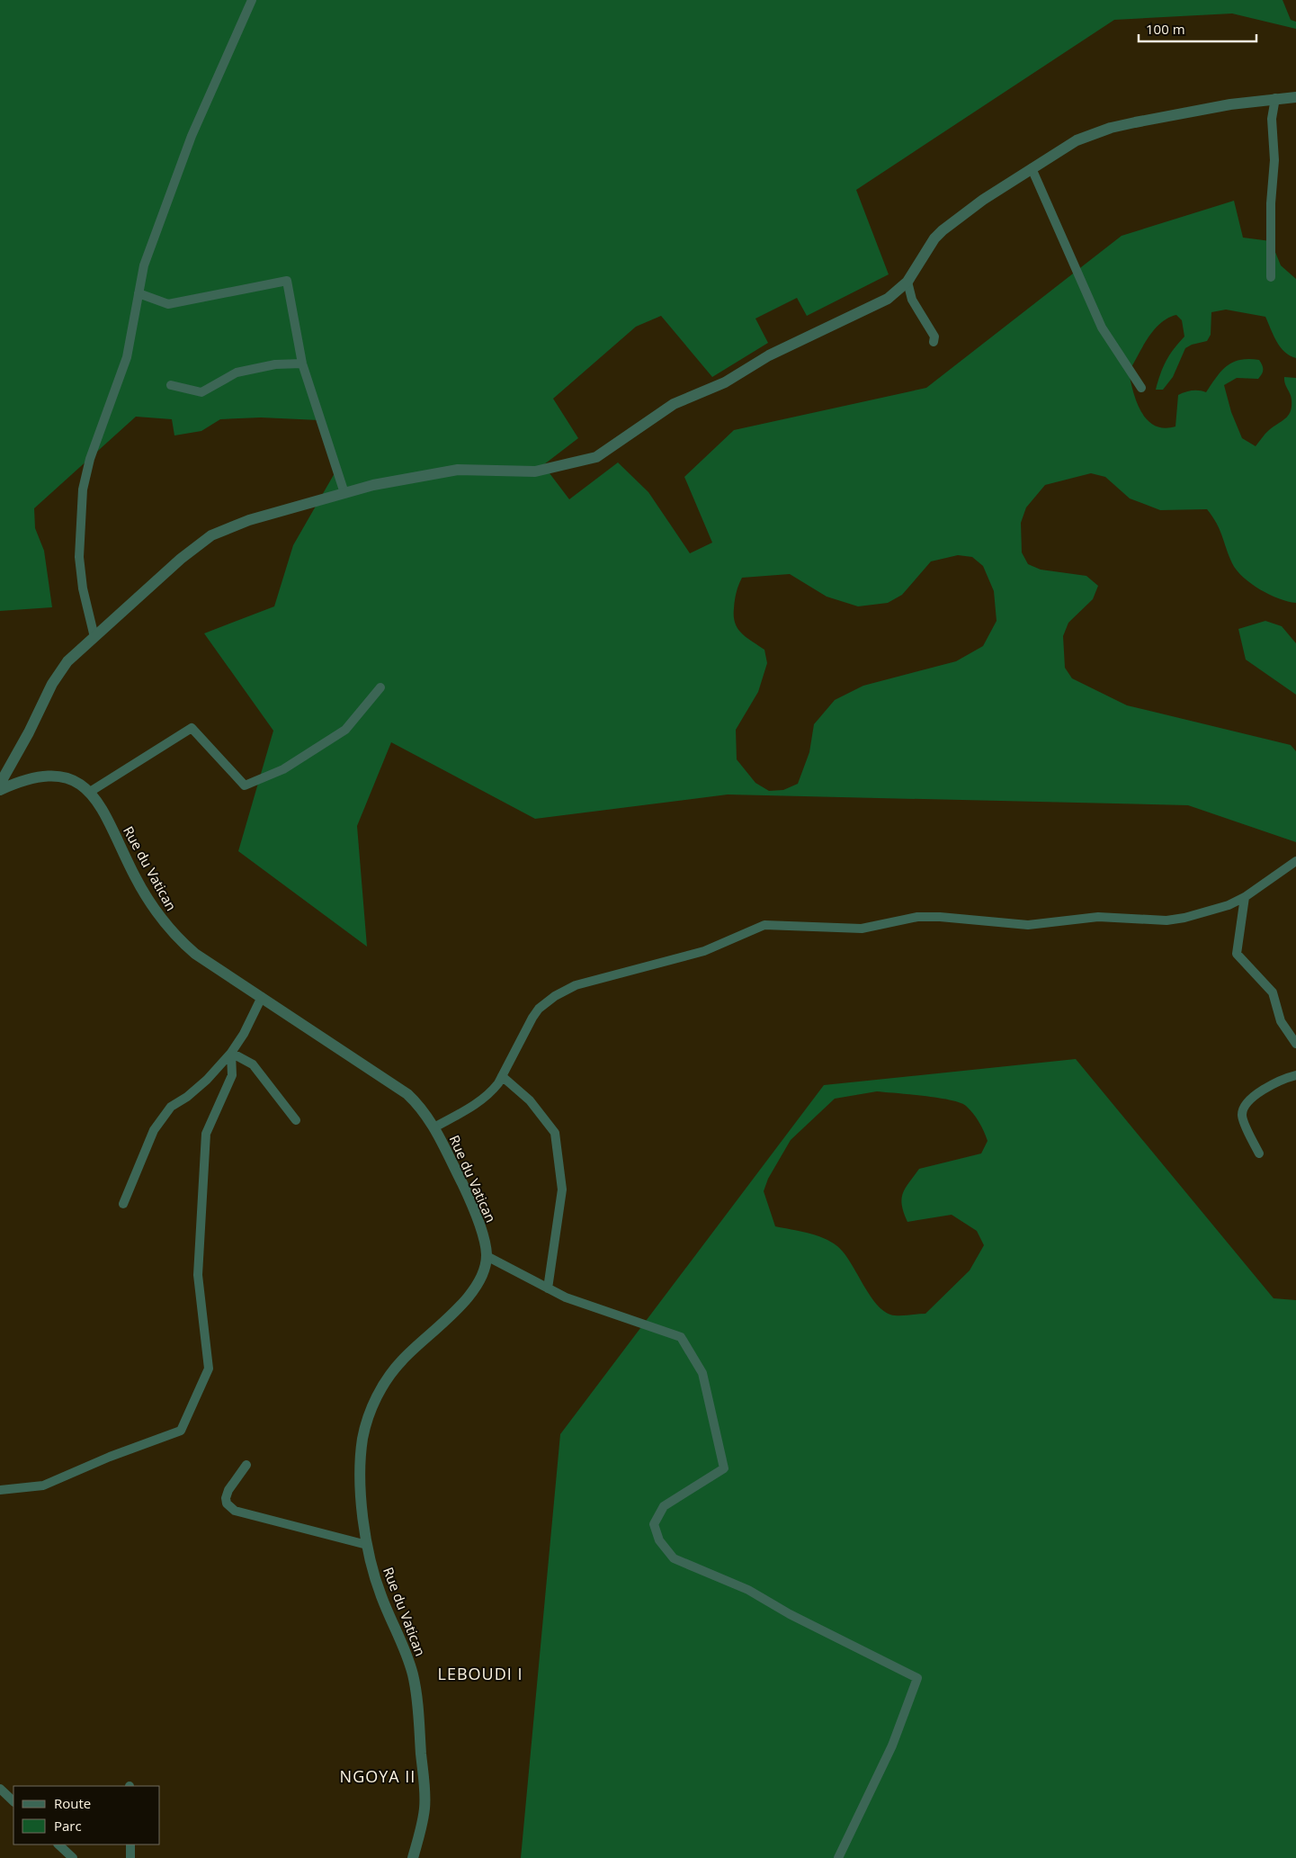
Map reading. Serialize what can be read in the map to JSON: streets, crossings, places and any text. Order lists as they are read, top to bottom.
{
  "streets": {
    "street": ["Rue du Vatican"]
  },
  "districts": ["LEBOUDI I", "NGOYA II"],
  "legend": ["Route", "Parc"],
  "scale_bar": "100 m"
}
